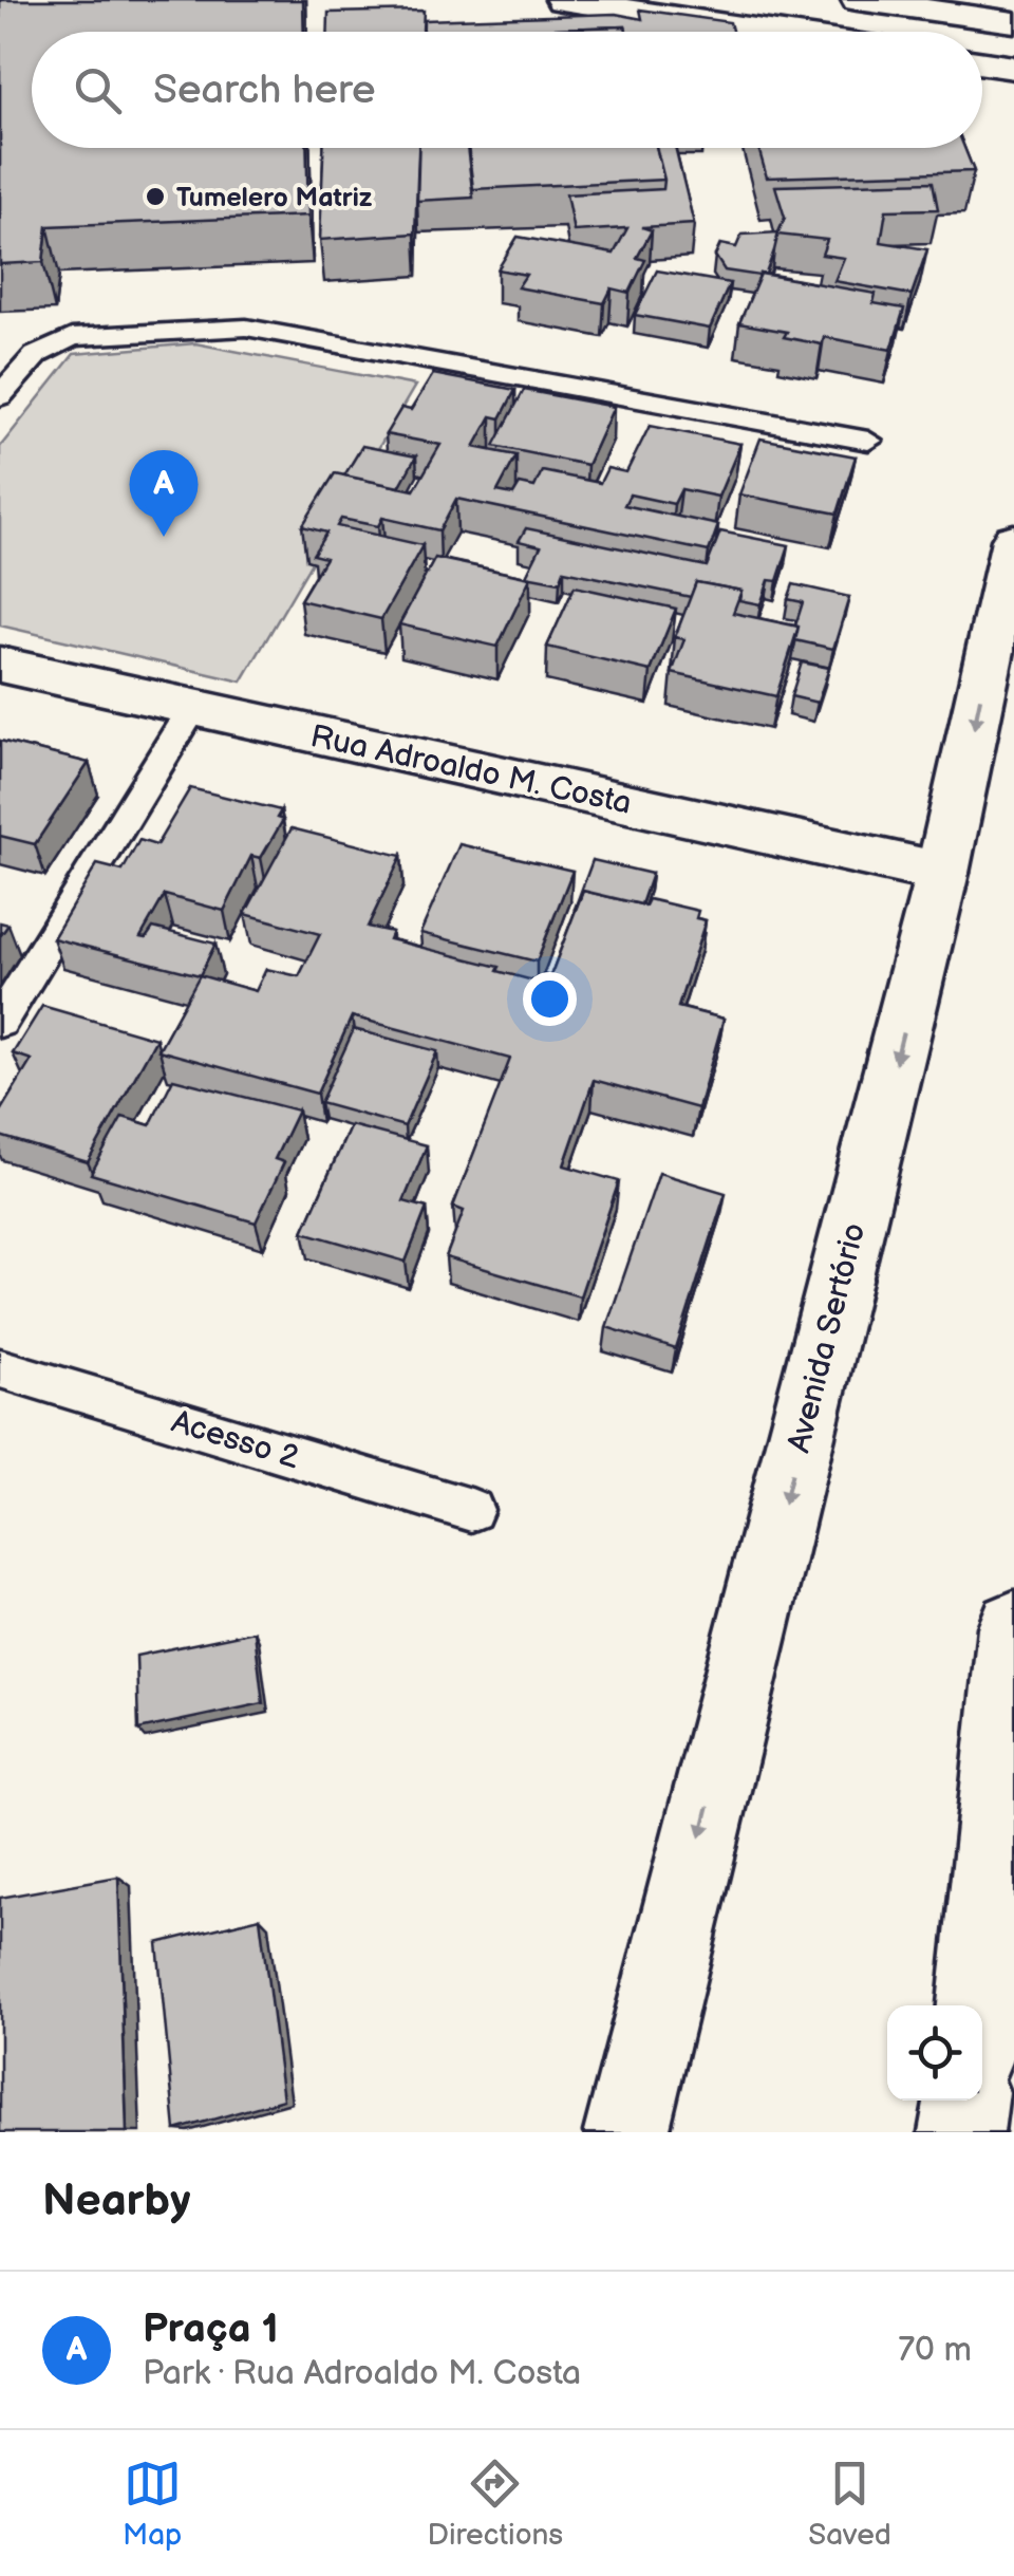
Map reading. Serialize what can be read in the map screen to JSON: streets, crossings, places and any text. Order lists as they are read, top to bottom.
{
  "streets": {
    "main road": ["Rua Adroaldo M. Costa", "Avenida Sertório"],
    "lane": ["Acesso 2"]
  },
  "crossings": [
    ["Rua Adroaldo M. Costa", "Avenida Sertório"]
  ],
  "one_way": ["Avenida Sertório"],
  "places": ["Tumelero Matriz"],
  "page": {
    "search": "Search here",
    "pins": "A",
    "heading": "Nearby",
    "list": [
      {
        "mark": "A",
        "name": "Praça 1",
        "note": "Park · Rua Adroaldo M. Costa",
        "value": "70 m"
      }
    ],
    "nav": ["Map", "Directions", "Saved"]
  }
}
